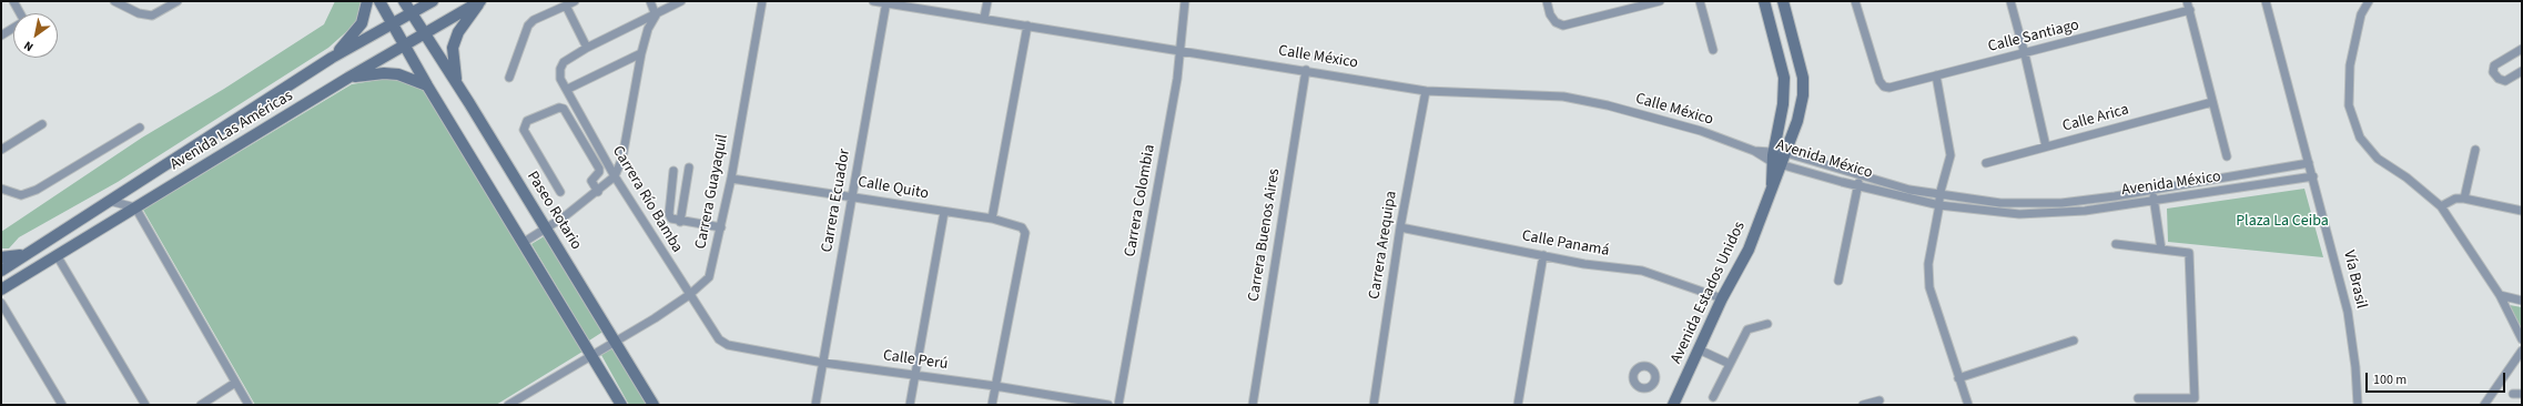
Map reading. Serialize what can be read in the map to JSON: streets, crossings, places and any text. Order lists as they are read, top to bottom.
{
  "streets": {
    "street": [
      "Calle Santiago",
      "Calle México",
      "Calle Arica",
      "Avenida Las Américas",
      "Avenida México",
      "Calle Quito",
      "Carrera Guayaquil",
      "Carrera Río Bamba",
      "Carrera Ecuador",
      "Carrera Colombia",
      "Paseo Rotario",
      "Carrera Buenos Aires",
      "Calle Panamá",
      "Carrera Arequipa",
      "Vía Brasil",
      "Avenida Estados Unidos",
      "Calle Perú"
    ]
  },
  "crossings": [
    ["Calle México", "Avenida México"],
    ["Calle México", "Carrera Ecuador"],
    ["Calle México", "Carrera Colombia"],
    ["Calle México", "Carrera Buenos Aires"],
    ["Calle México", "Carrera Arequipa"],
    ["Avenida Las Américas", "Paseo Rotario"],
    ["Avenida México", "Vía Brasil"],
    ["Avenida México", "Avenida Estados Unidos"],
    ["Calle Quito", "Carrera Guayaquil"],
    ["Calle Quito", "Carrera Ecuador"],
    ["Calle Quito", "Calle Perú"],
    ["Carrera Guayaquil", "Carrera Río Bamba"],
    ["Carrera Guayaquil", "Paseo Rotario"],
    ["Carrera Río Bamba", "Calle Perú"],
    ["Carrera Ecuador", "Calle Perú"],
    ["Calle Panamá", "Carrera Arequipa"],
    ["Calle Panamá", "Avenida Estados Unidos"]
  ],
  "parks": ["Plaza La Ceiba"],
  "scale_bar": "100 m",
  "north": "bottom left"
}
